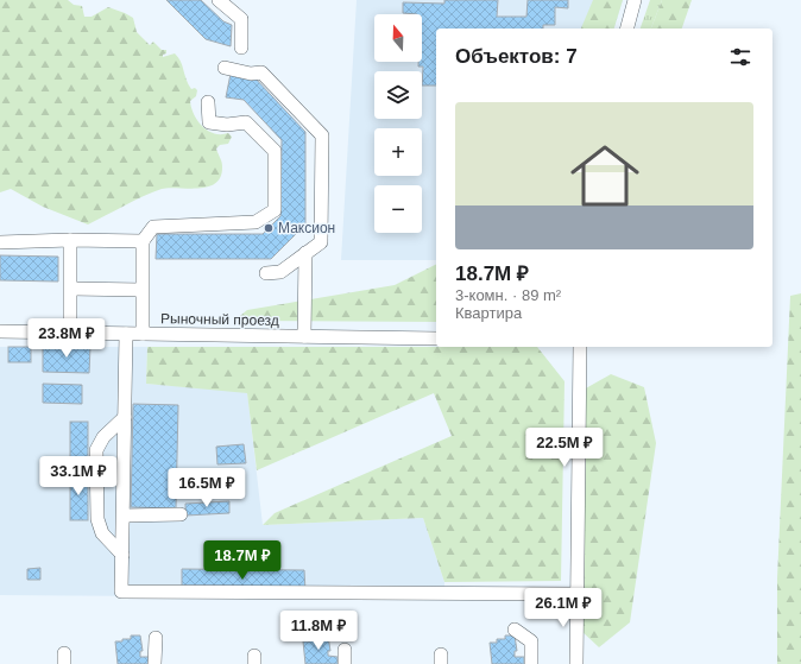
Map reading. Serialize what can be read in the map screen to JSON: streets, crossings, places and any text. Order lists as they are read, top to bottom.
{
  "streets": {
    "street": ["Рыночный проезд"]
  },
  "places": ["Максион"],
  "north": "top",
  "page": {
    "map_buttons": ["+", "−"],
    "heading": "Объектов: 7",
    "list": [
      {
        "name": "18.7M ₽",
        "note": "3-комн. · 89 m² · Квартира"
      }
    ],
    "price": [
      "23.8M ₽",
      "22.5M ₽",
      "33.1M ₽",
      "16.5M ₽",
      "18.7M ₽",
      "26.1M ₽",
      "11.8M ₽"
    ]
  }
}
